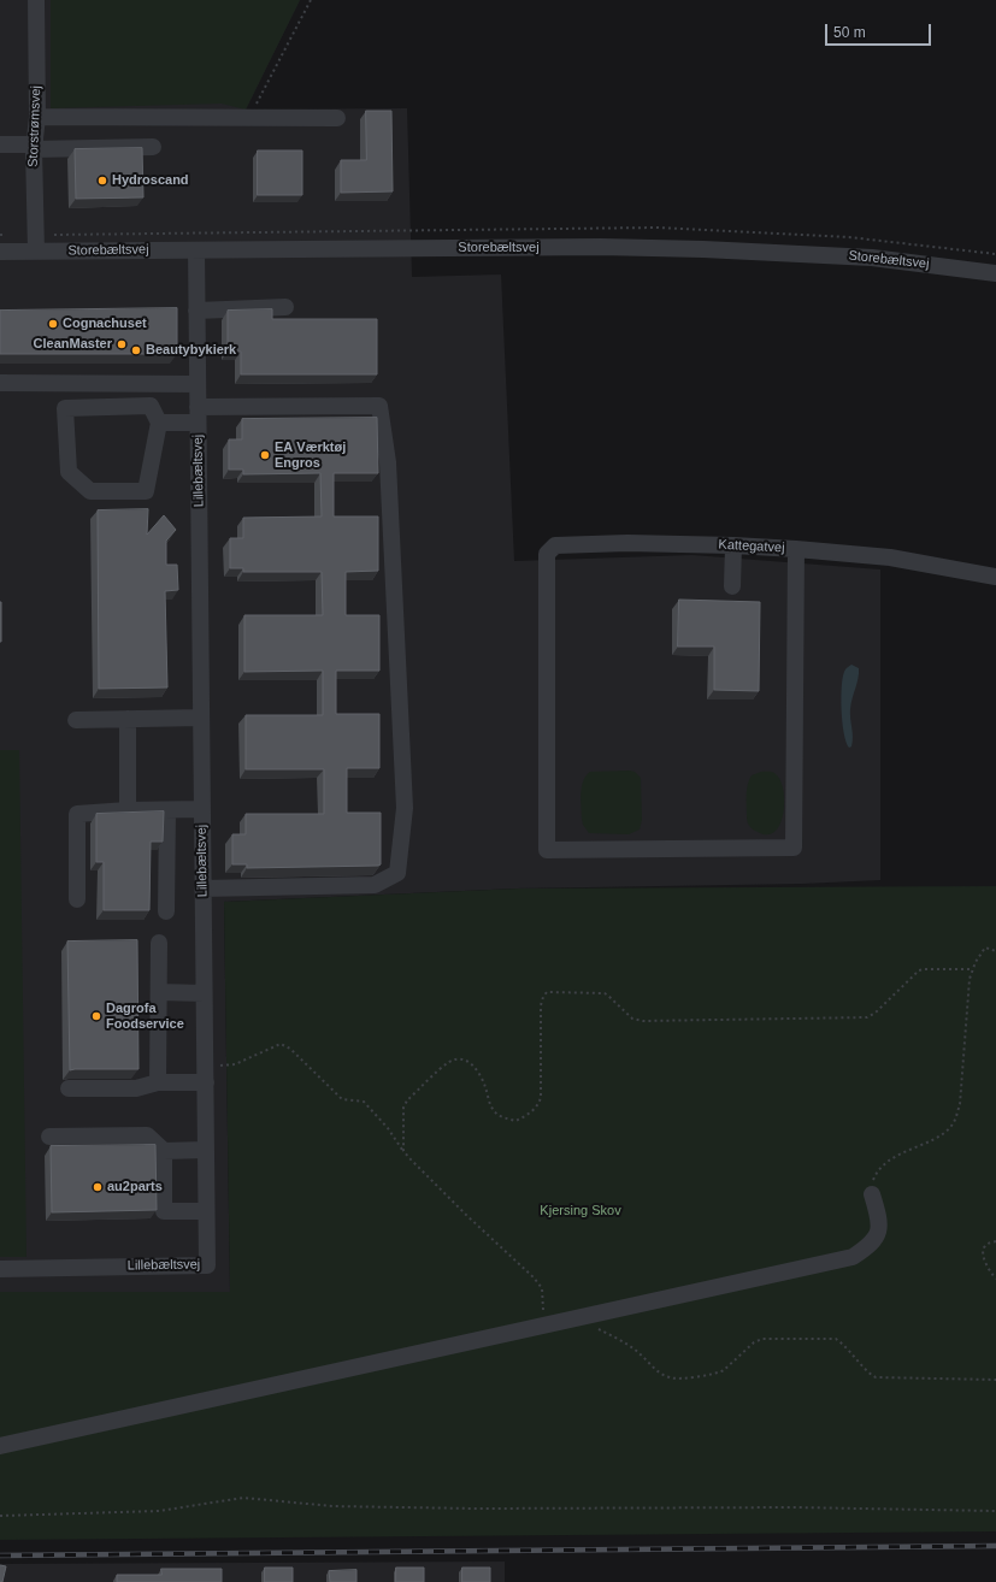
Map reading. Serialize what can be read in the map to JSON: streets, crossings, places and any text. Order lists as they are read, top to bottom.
{
  "streets": {
    "street": [
      "Storstrømsvej",
      "Storebæltsvej",
      "Lillebæltsvej",
      "Kattegatvej"
    ]
  },
  "crossings": [
    ["Storstrømsvej", "Storebæltsvej"],
    ["Storebæltsvej", "Lillebæltsvej"]
  ],
  "parks": ["Kjersing Skov"],
  "places": [
    "Hydroscand",
    "Cognachuset",
    "CleanMaster",
    "Beautybykierk",
    "EA Værktøj Engros",
    "Dagrofa Foodservice",
    "au2parts"
  ],
  "scale_bar": "50 m"
}
